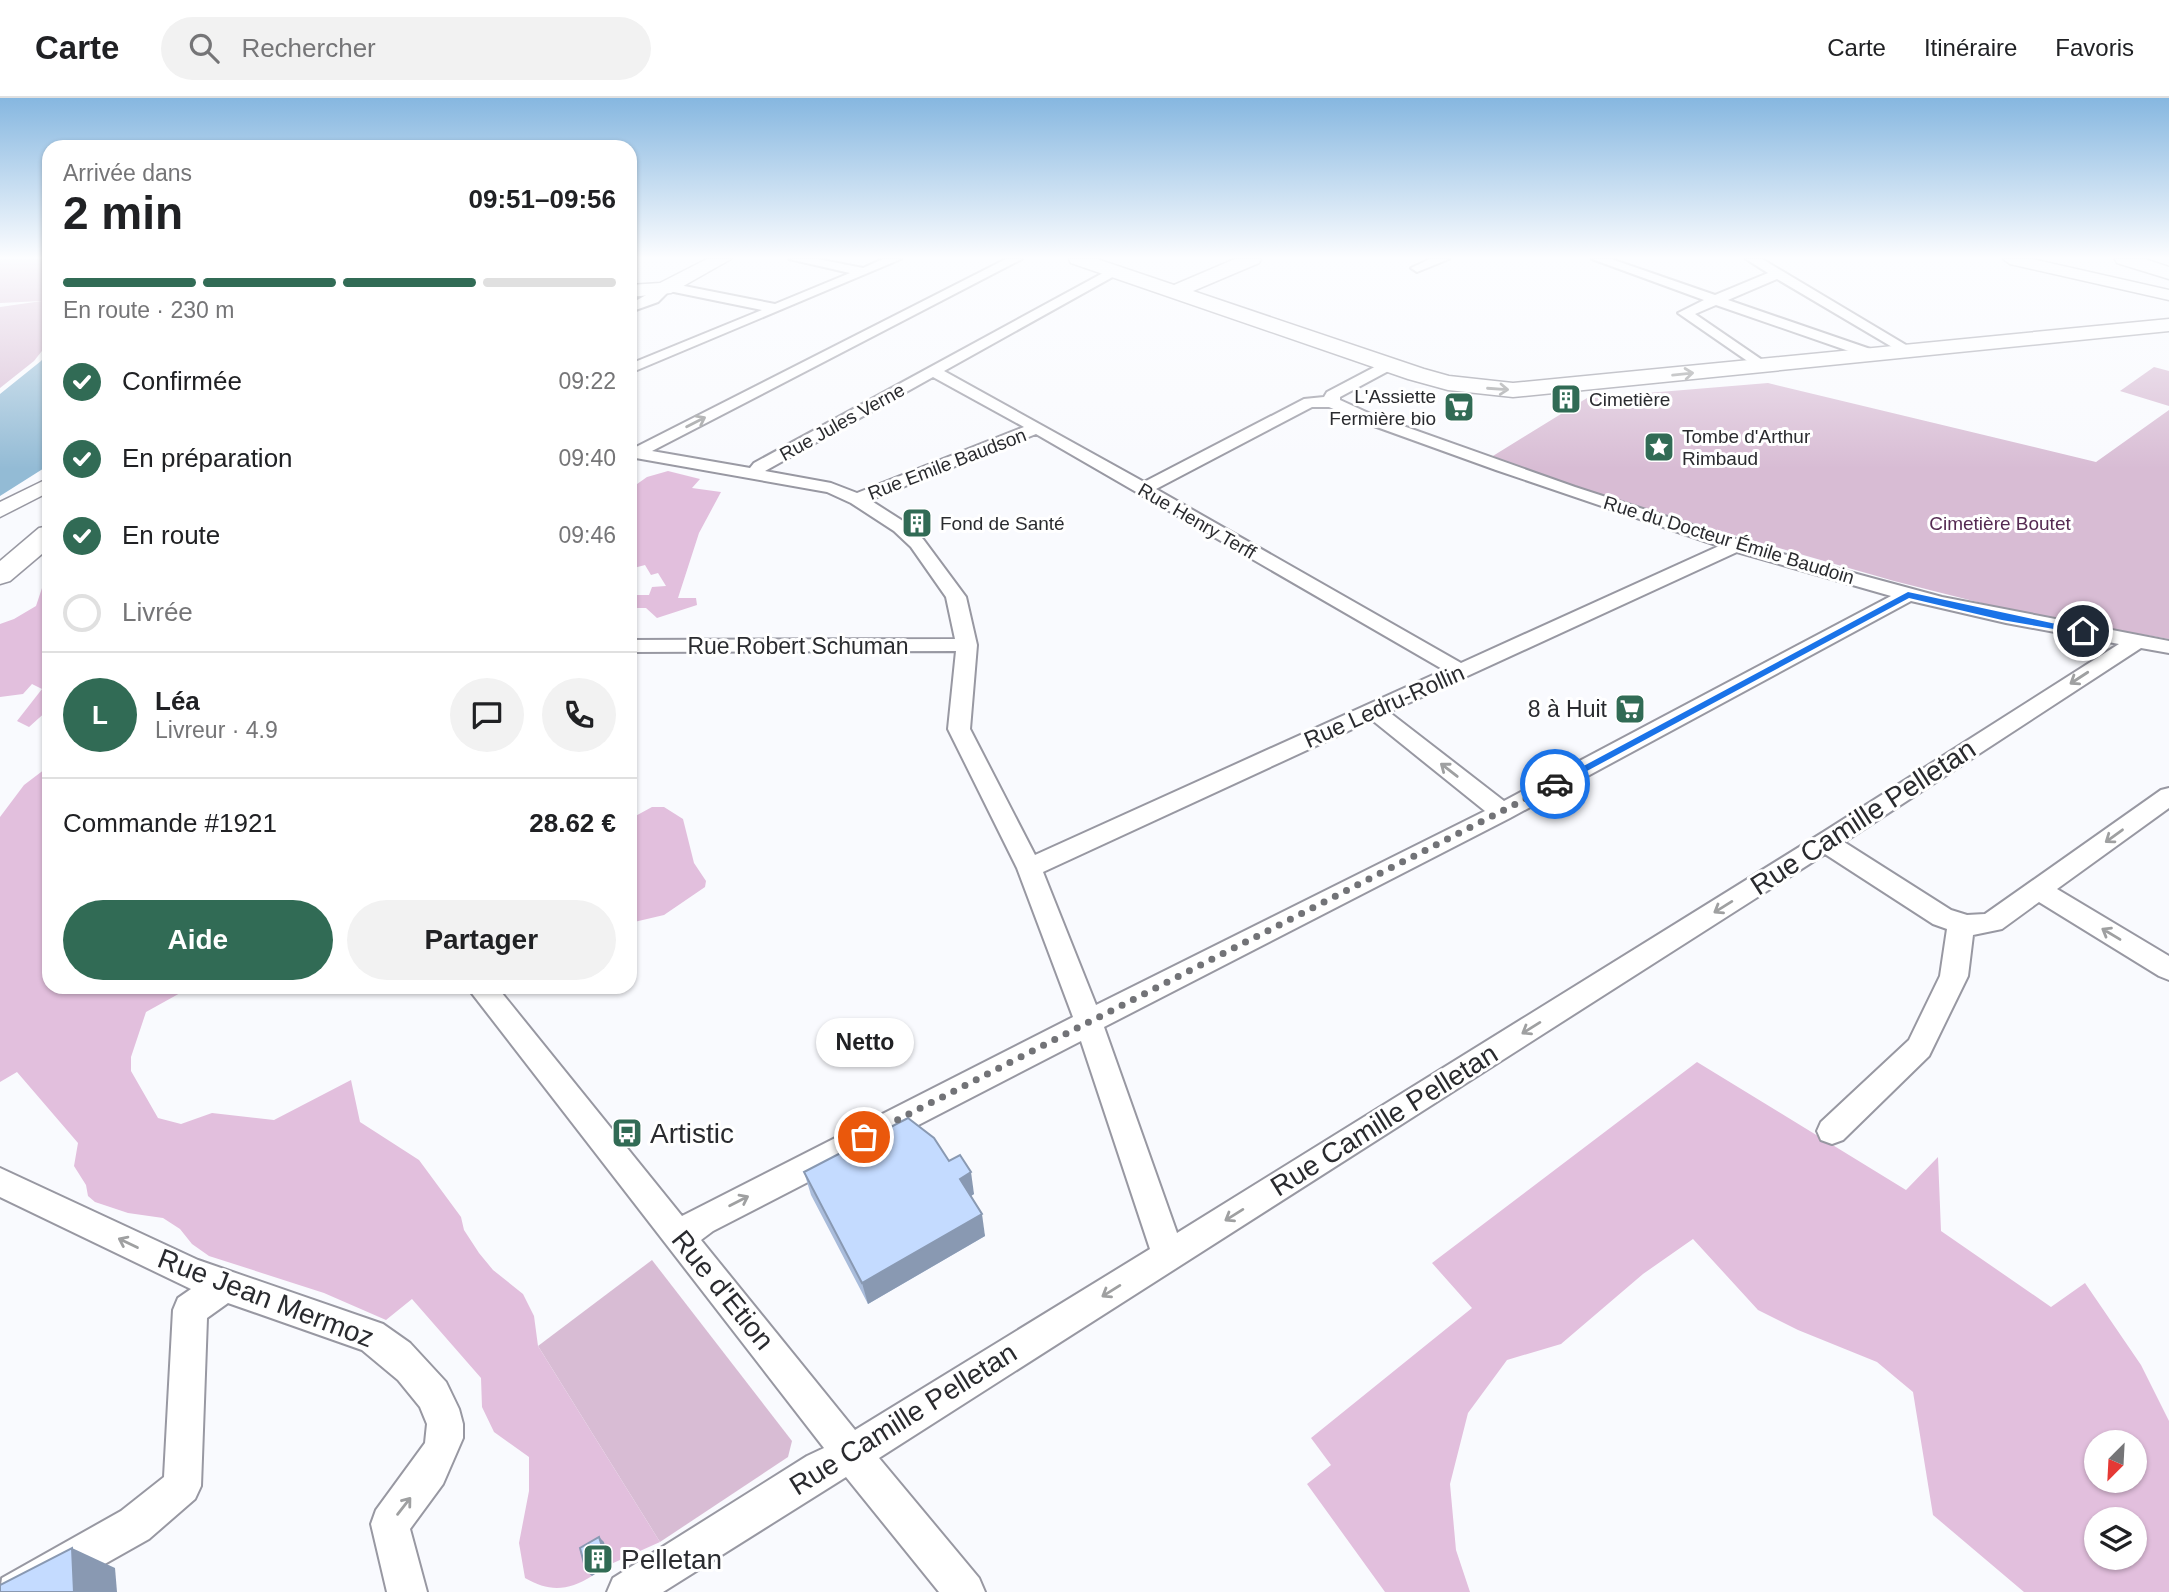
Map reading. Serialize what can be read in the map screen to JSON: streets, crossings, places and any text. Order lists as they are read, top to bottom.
{
  "streets": {
    "street": [
      "Rue Jules Verne",
      "Rue Emile Baudson",
      "Rue Henry Terff",
      "Rue du Docteur Émile Baudoin",
      "Rue Robert Schuman",
      "Rue Ledru-Rollin",
      "Rue Camille Pelletan",
      "Rue d'Etion",
      "Rue Jean Mermoz"
    ]
  },
  "crossings": [
    ["Rue Jules Verne", "Rue Henry Terff"],
    ["Rue Emile Baudson", "Rue Henry Terff"],
    ["Rue Henry Terff", "Rue Ledru-Rollin"],
    ["Rue du Docteur Émile Baudoin", "Rue Ledru-Rollin"],
    ["Rue du Docteur Émile Baudoin", "Rue Camille Pelletan"],
    ["Rue Camille Pelletan", "Rue d'Etion"]
  ],
  "one_way": ["Rue Jean Mermoz"],
  "parks": ["Cimetière Boutet"],
  "places": {
    "building": ["Cimetière", "Fond de Santé", "Pelletan"],
    "supermarket": ["L'Assiette Fermière bio", "8 à Huit"],
    "place": ["Tombe d'Arthur Rimbaud"],
    "bus stop": ["Artistic"],
    "other": ["Netto"]
  },
  "north": "bottom left",
  "page": {
    "header": "Carte",
    "search": "Rechercher",
    "nav": ["Carte", "Itinéraire", "Favoris"],
    "heading": ["2 min", "Arrivée dans", "09:51–09:56"],
    "panel": [
      "Léa",
      "Livreur · 4.9",
      "Commande #1921",
      "28.62 €"
    ],
    "bar": "En route · 230 m",
    "list": [
      ["Confirmée", "09:22"],
      ["En préparation", "09:40"],
      ["En route", "09:46"],
      "Livrée"
    ],
    "round": "L",
    "buttons": ["Aide", "Partager"],
    "bubble": "Netto"
  }
}
